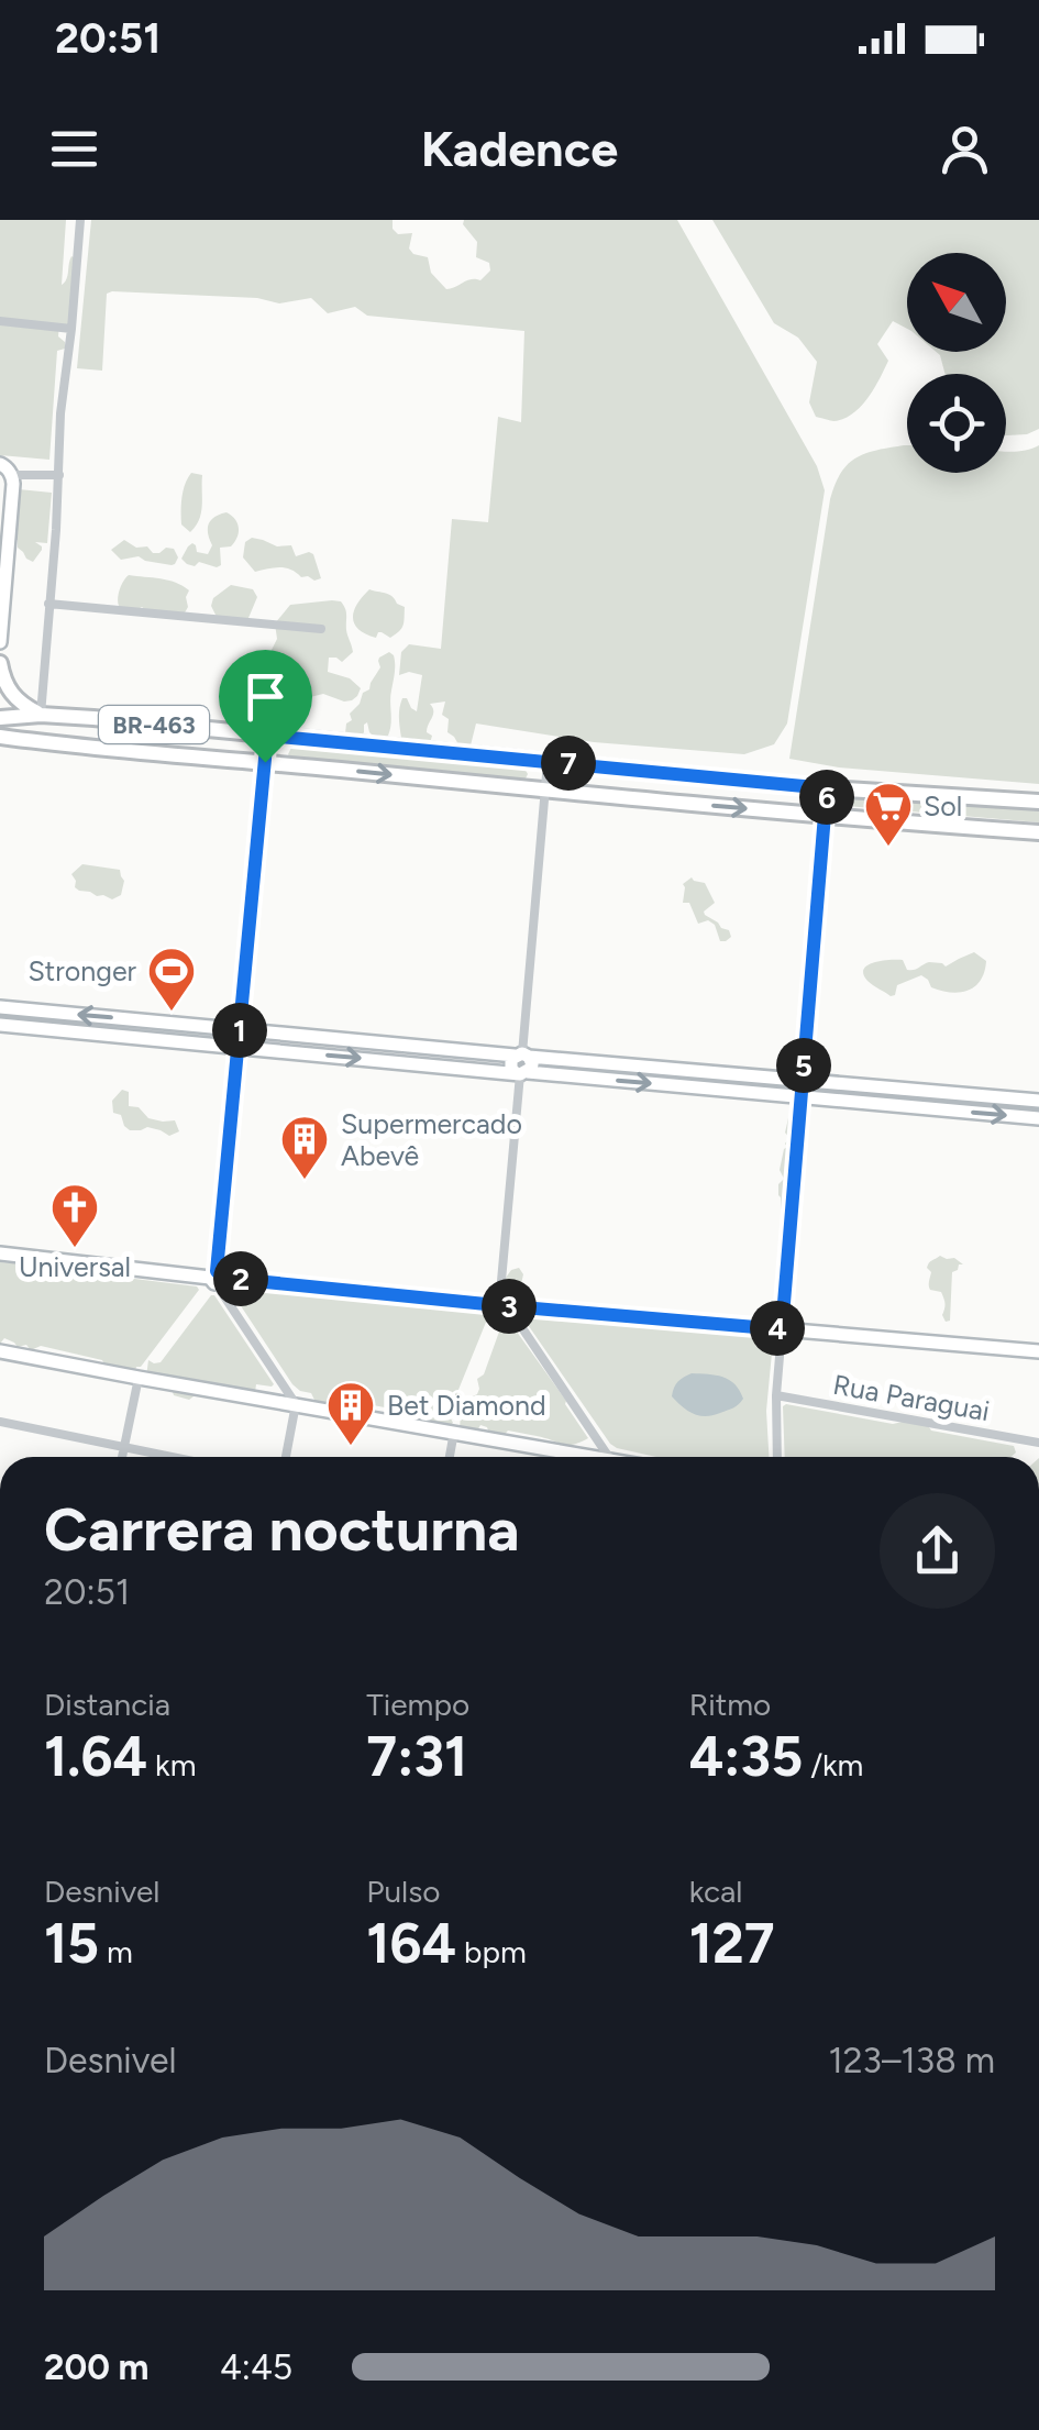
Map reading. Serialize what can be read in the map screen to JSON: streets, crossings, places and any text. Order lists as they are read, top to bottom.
{
  "streets": {
    "main road": ["BR-463"],
    "street": ["Rua Paraguai"]
  },
  "places": {
    "supermarket": ["Sol"],
    "sports": ["Stronger"],
    "building": ["Supermercado Abevê", "Bet Diamond"],
    "church": ["Universal"]
  },
  "north": "top left",
  "page": {
    "status": "20:51",
    "header": "Kadence",
    "pins": [
      "7",
      "6",
      "1",
      "5",
      "2",
      "3",
      "4"
    ],
    "heading": ["Carrera nocturna", "20:51"],
    "stats": [
      ["Distancia", "1.64 km"],
      ["Tiempo", "7:31"],
      ["Ritmo", "4:35 /km"],
      ["Desnivel", "15 m"],
      ["Pulso", "164 bpm"],
      ["kcal", "127"]
    ],
    "chart": ["Desnivel", "123–138 m"],
    "list": [
      {
        "name": "200 m",
        "note": "4:45"
      }
    ]
  }
}
